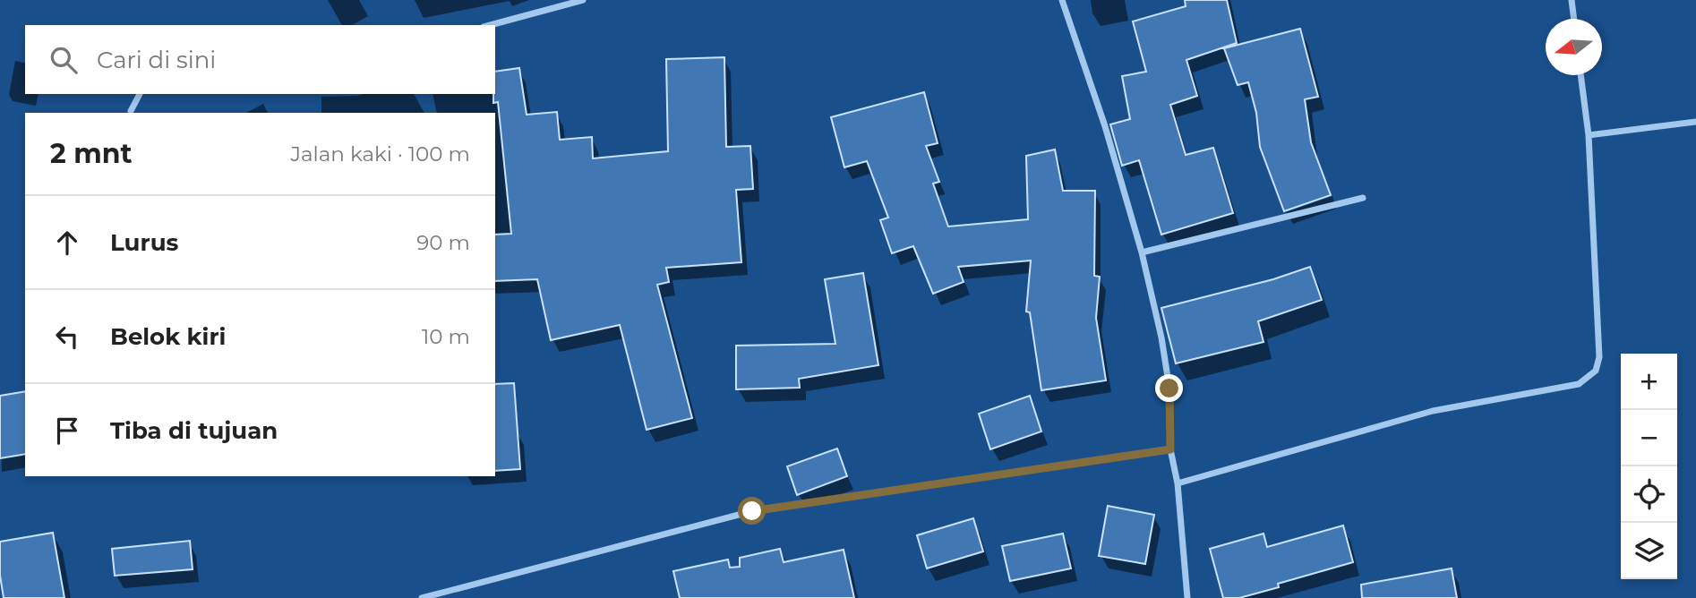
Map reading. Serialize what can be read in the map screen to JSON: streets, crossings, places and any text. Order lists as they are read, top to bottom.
{
  "north": "left",
  "page": {
    "search": "Cari di sini",
    "heading": ["2 mnt", "Jalan kaki · 100 m"],
    "list": [
      ["Lurus", "90 m"],
      ["Belok kiri", "10 m"],
      "Tiba di tujuan"
    ],
    "map_buttons": ["+", "−"]
  }
}
